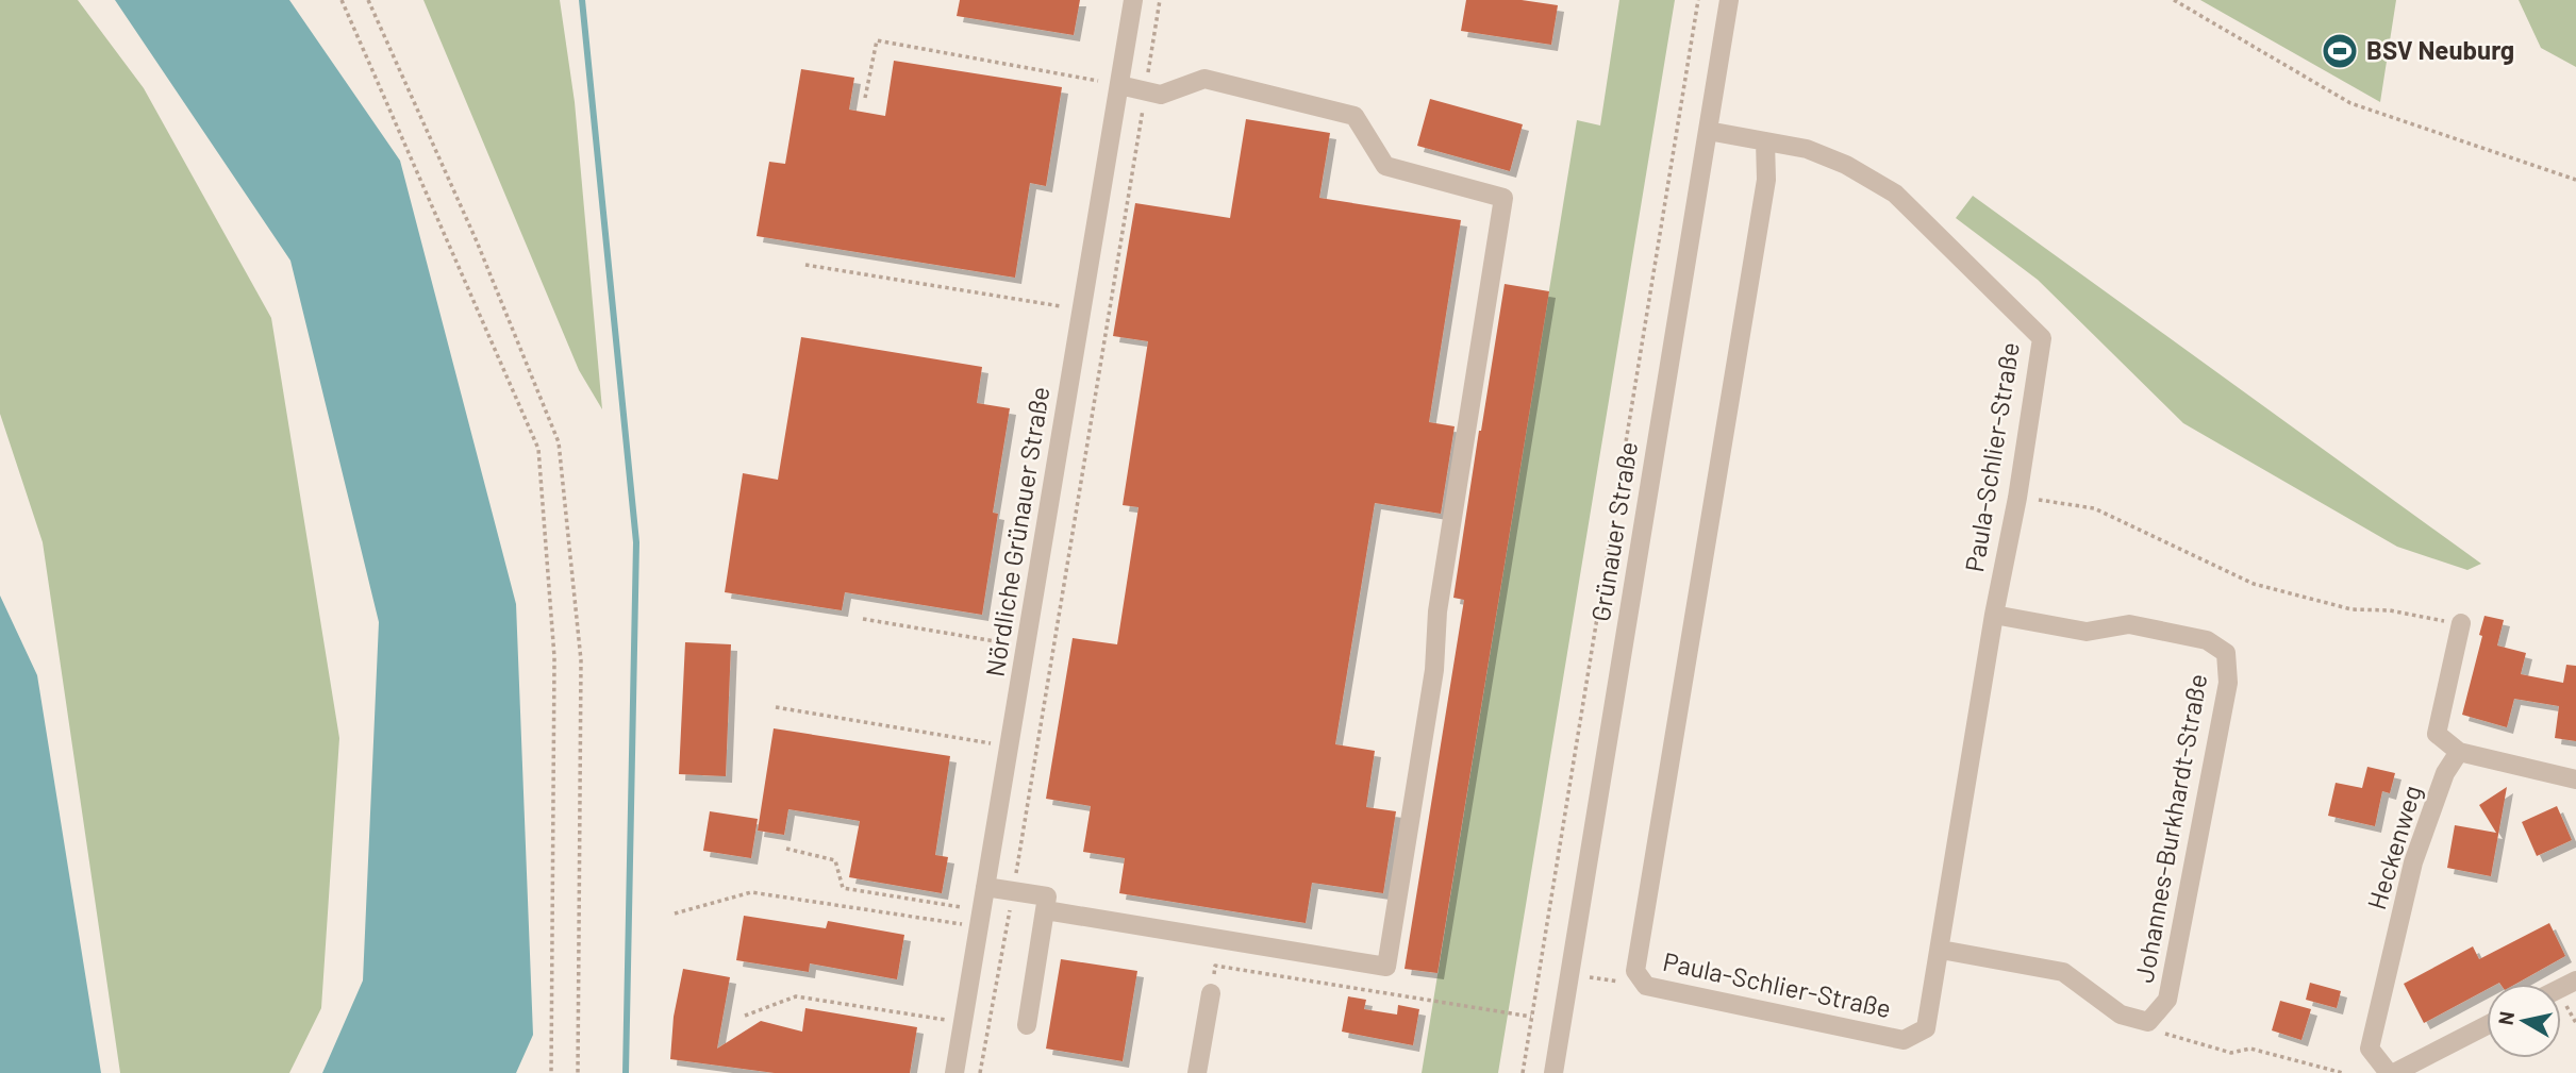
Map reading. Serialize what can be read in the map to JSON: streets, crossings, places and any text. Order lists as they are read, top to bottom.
{
  "streets": {
    "street": [
      "Paula-Schlier-Straße",
      "Nördliche Grünauer Straße",
      "Grünauer Straße",
      "Johannes-Burkhardt-Straße",
      "Heckenweg"
    ]
  },
  "crossings": [
    ["Paula-Schlier-Straße", "Grünauer Straße"],
    ["Paula-Schlier-Straße", "Johannes-Burkhardt-Straße"]
  ],
  "places": {
    "sports": ["BSV Neuburg"]
  },
  "north": "left"
}
